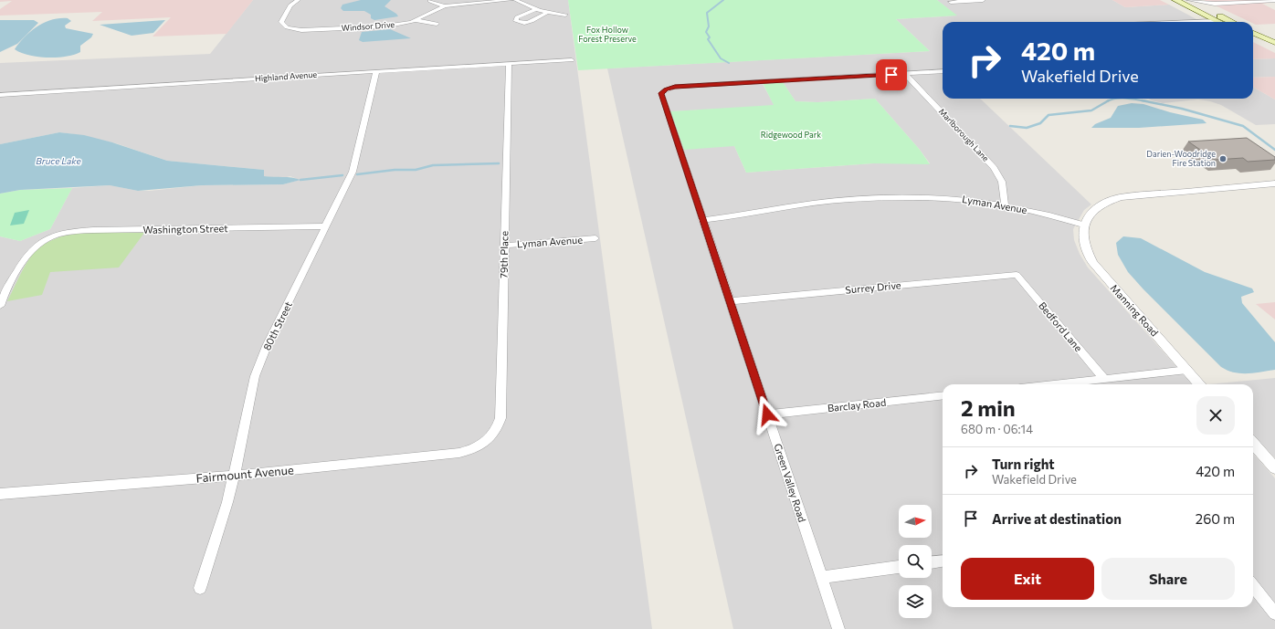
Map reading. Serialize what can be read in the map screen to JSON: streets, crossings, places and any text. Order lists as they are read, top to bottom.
{
  "streets": {
    "street": [
      "Windsor Drive",
      "Highland Avenue",
      "Marlborough Lane",
      "Lyman Avenue",
      "Washington Street",
      "79th Place",
      "Surrey Drive",
      "Manning Road",
      "80th Street",
      "Bedford Lane",
      "Barclay Road",
      "Fairmount Avenue",
      "Green Valley Road"
    ]
  },
  "crossings": [
    ["Highland Avenue", "79th Place"],
    ["Highland Avenue", "80th Street"],
    ["Marlborough Lane", "Lyman Avenue"],
    ["Marlborough Lane", "Green Valley Road"],
    ["Lyman Avenue", "79th Place"],
    ["Lyman Avenue", "Manning Road"],
    ["Lyman Avenue", "Green Valley Road"],
    ["Washington Street", "80th Street"],
    ["79th Place", "Fairmount Avenue"],
    ["Surrey Drive", "Bedford Lane"],
    ["Surrey Drive", "Green Valley Road"],
    ["80th Street", "Fairmount Avenue"],
    ["Barclay Road", "Green Valley Road"]
  ],
  "water": ["Bruce Lake"],
  "parks": ["Fox Hollow Forest Preserve", "Ridgewood Park"],
  "places": ["Darien-Woodridge Fire Station"],
  "north": "right",
  "page": {
    "turn": ["420 m", "Wakefield Drive"],
    "heading": ["2 min", "680 m · 06:14"],
    "list": [
      {
        "name": "Turn right",
        "note": "Wakefield Drive",
        "value": "420 m"
      },
      {
        "name": "Arrive at destination",
        "value": "260 m"
      }
    ],
    "buttons": ["Exit", "Share"]
  }
}
